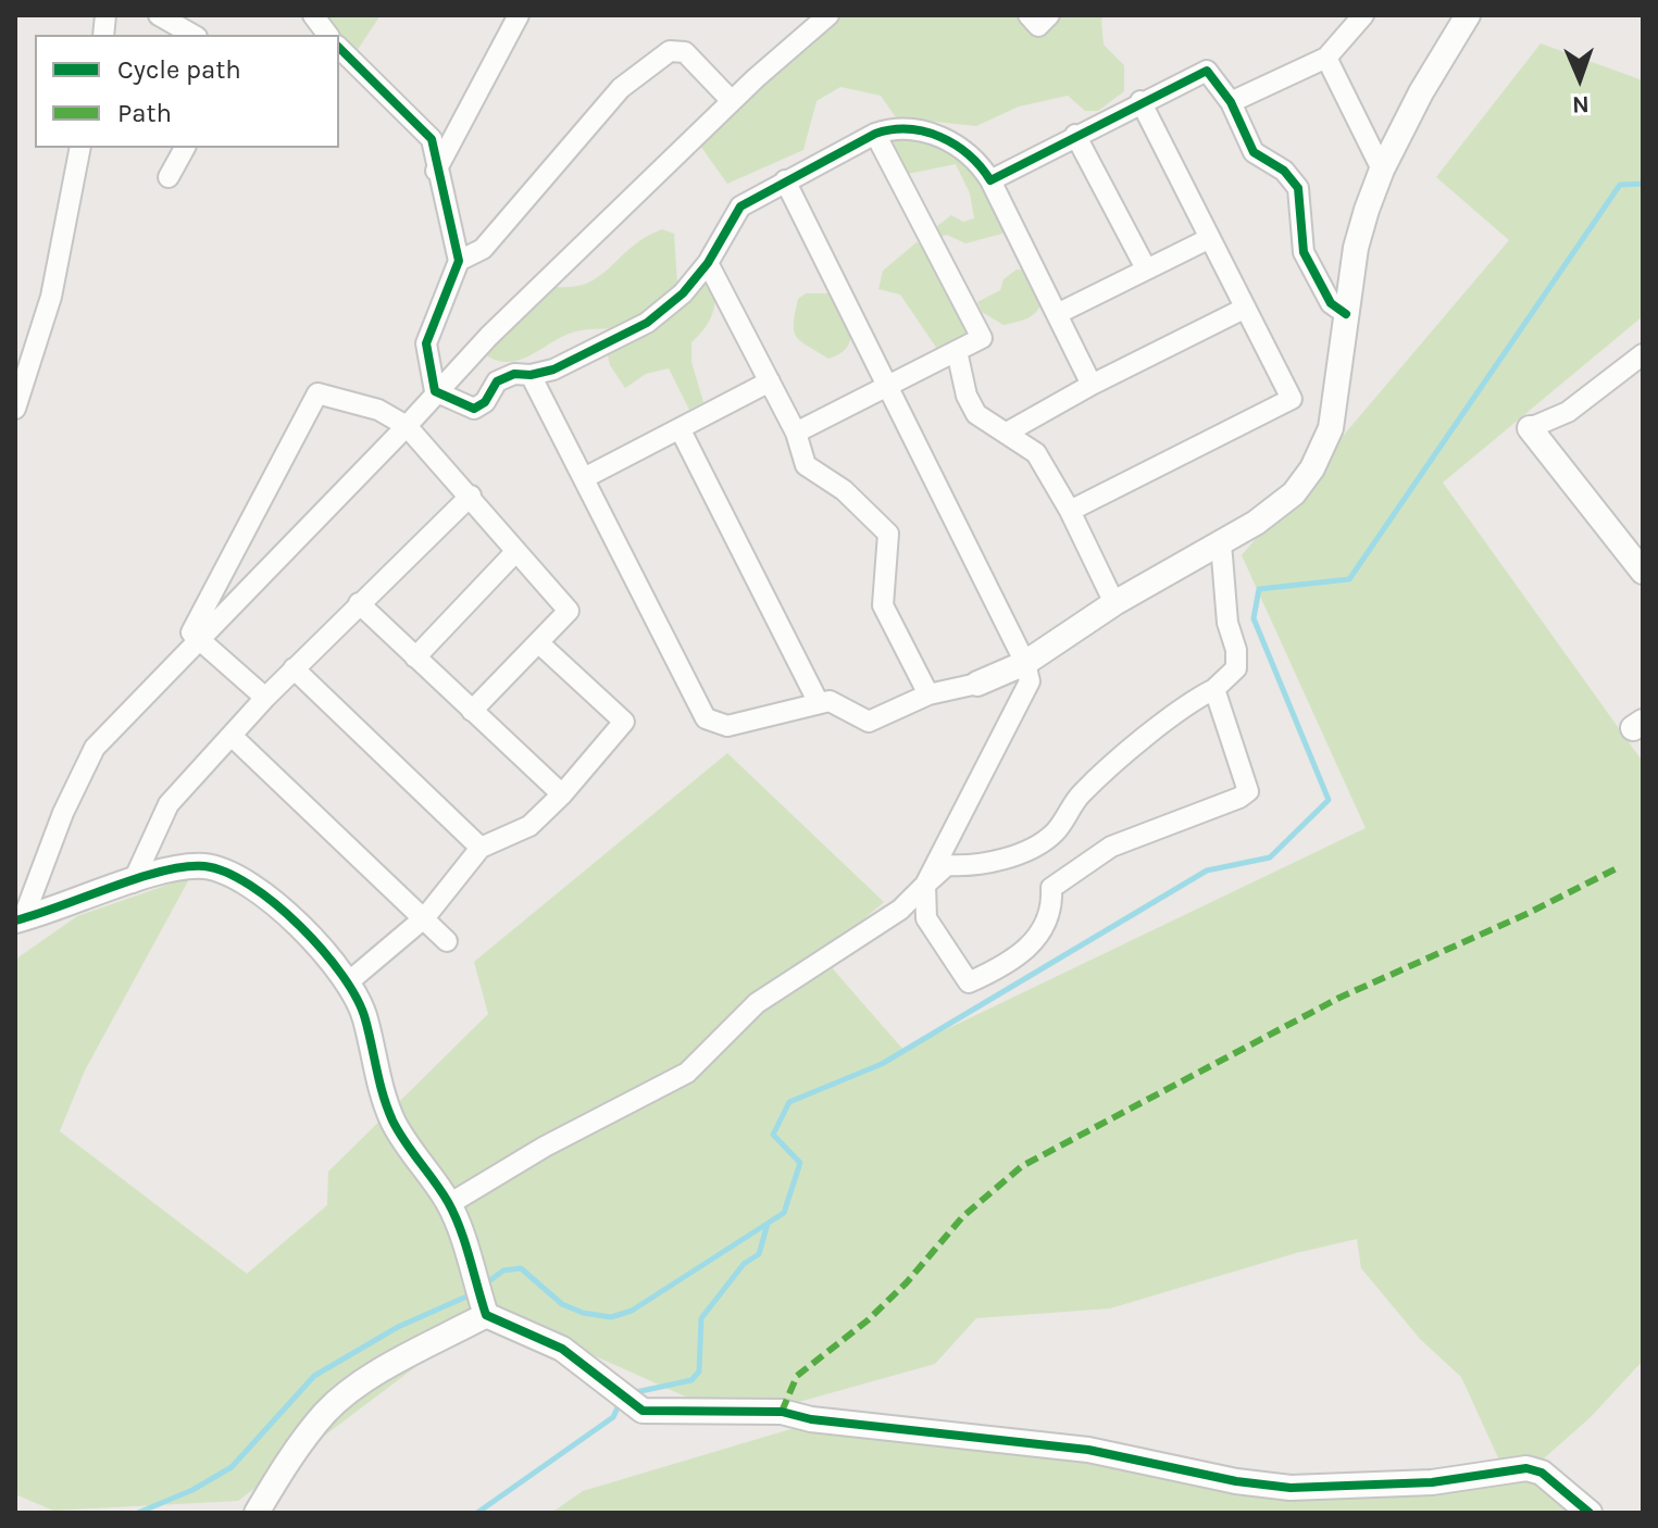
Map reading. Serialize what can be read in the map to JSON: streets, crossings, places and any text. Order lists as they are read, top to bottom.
{
  "legend": ["Cycle path", "Path"],
  "north": "bottom"
}
